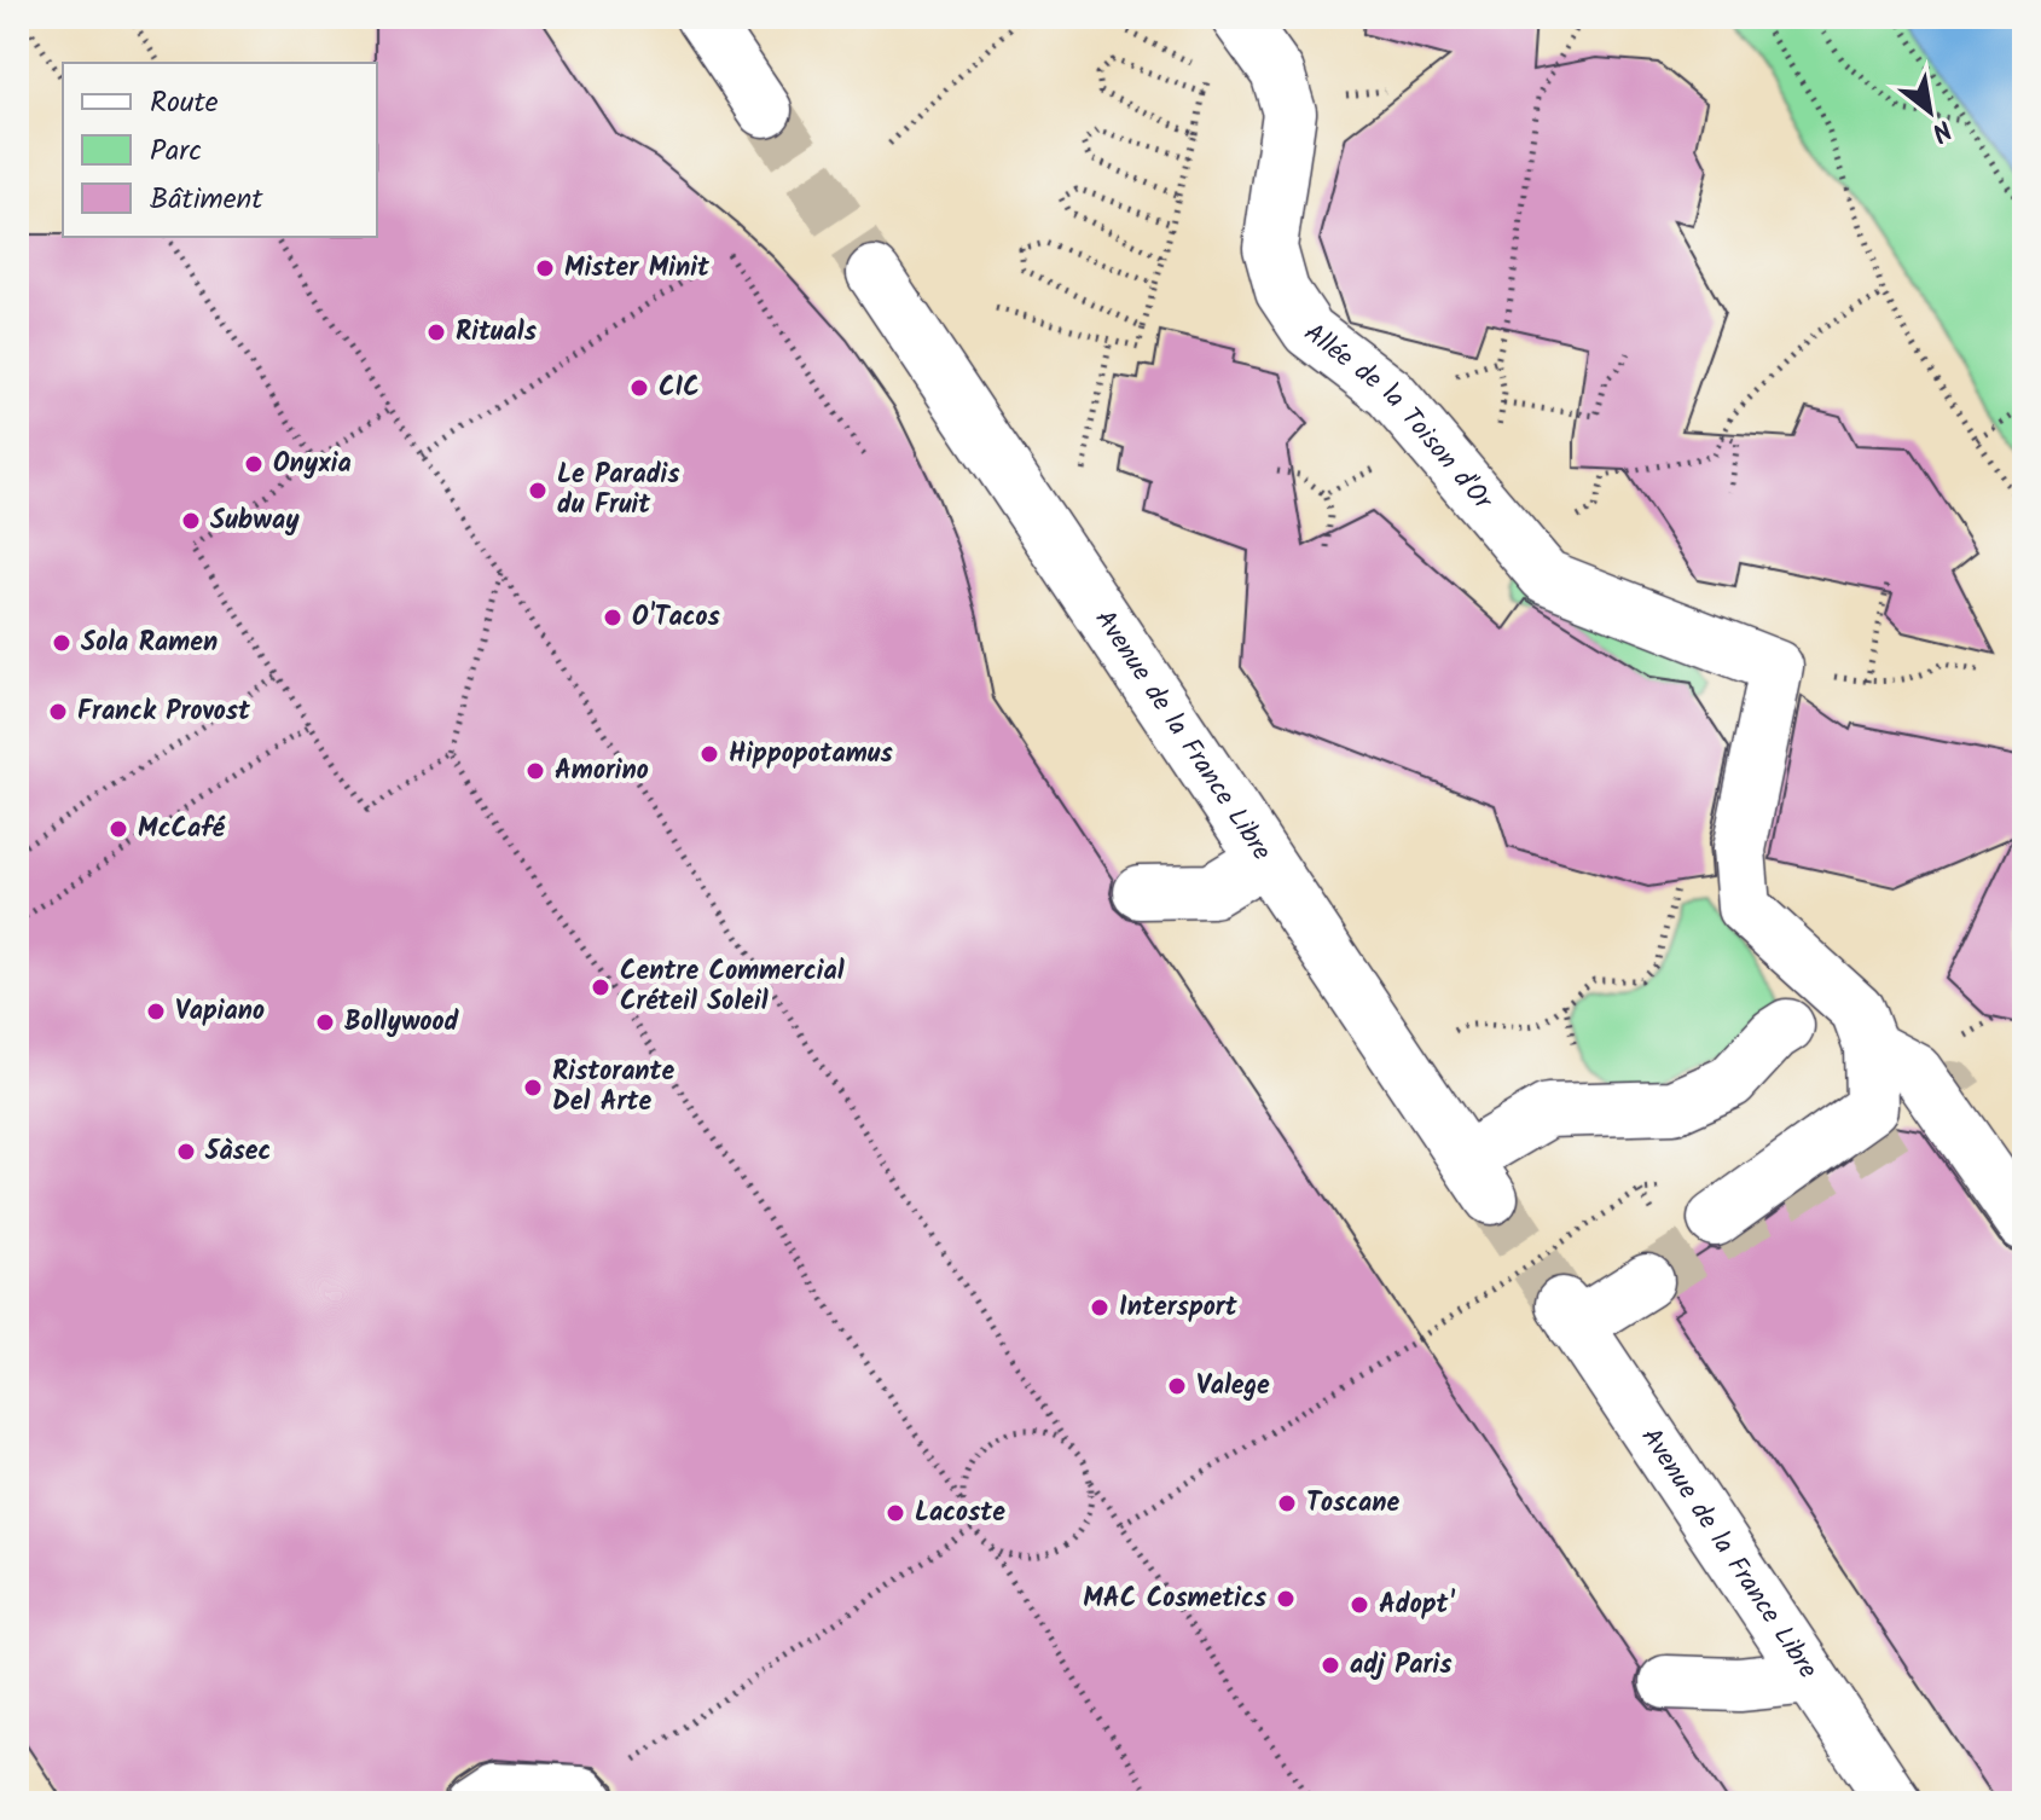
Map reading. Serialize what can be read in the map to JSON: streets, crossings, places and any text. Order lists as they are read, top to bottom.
{
  "streets": {
    "street": ["Allée de la Toison d'Or", "Avenue de la France Libre"]
  },
  "places": [
    "Mister Minit",
    "Rituals",
    "CIC",
    "Onyxia",
    "Le Paradis du Fruit",
    "Subway",
    "O'Tacos",
    "Sola Ramen",
    "Franck Provost",
    "Hippopotamus",
    "Amorino",
    "McCafé",
    "Centre Commercial Créteil Soleil",
    "Vapiano",
    "Bollywood",
    "Ristorante Del Arte",
    "5àsec",
    "Intersport",
    "Valege",
    "Toscane",
    "Lacoste",
    "MAC Cosmetics",
    "Adopt'",
    "adj Paris"
  ],
  "legend": ["Route", "Parc", "Bâtiment"],
  "north": "bottom right"
}
